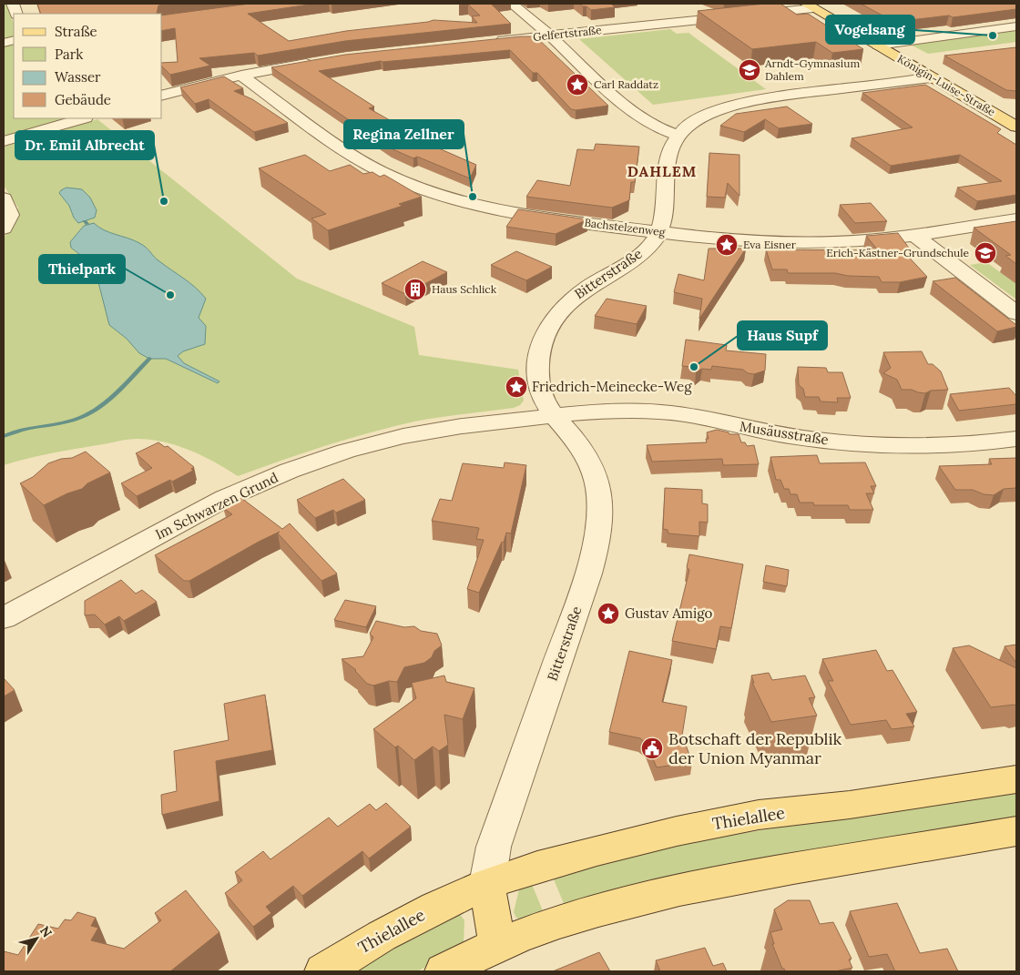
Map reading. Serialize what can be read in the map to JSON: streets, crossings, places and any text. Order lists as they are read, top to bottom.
{
  "streets": {
    "main road": ["Königin-Luise-Straße", "Thielallee"],
    "street": [
      "Gelfertstraße",
      "Bachstelzenweg",
      "Bitterstraße",
      "Musäusstraße",
      "Im Schwarzen Grund"
    ]
  },
  "crossings": [
    ["Gelfertstraße", "Königin-Luise-Straße"],
    ["Königin-Luise-Straße", "Bitterstraße"],
    ["Bachstelzenweg", "Bitterstraße"],
    ["Bitterstraße", "Musäusstraße"],
    ["Bitterstraße", "Im Schwarzen Grund"],
    ["Bitterstraße", "Thielallee"],
    ["Musäusstraße", "Im Schwarzen Grund"]
  ],
  "districts": ["DAHLEM"],
  "places": {
    "other": [
      "Vogelsang",
      "Regina Zellner",
      "Dr. Emil Albrecht",
      "Thielpark",
      "Haus Supf"
    ],
    "school or university": ["Arndt-Gymnasium Dahlem", "Erich-Kästner-Grundschule"],
    "place": [
      "Carl Raddatz",
      "Eva Eisner",
      "Friedrich-Meinecke-Weg",
      "Gustav Amigo"
    ],
    "building": ["Haus Schlick"],
    "public building": ["Botschaft der Republik der Union Myanmar"]
  },
  "legend": [
    "Straße",
    "Park",
    "Wasser",
    "Gebäude"
  ],
  "north": "top right"
}
